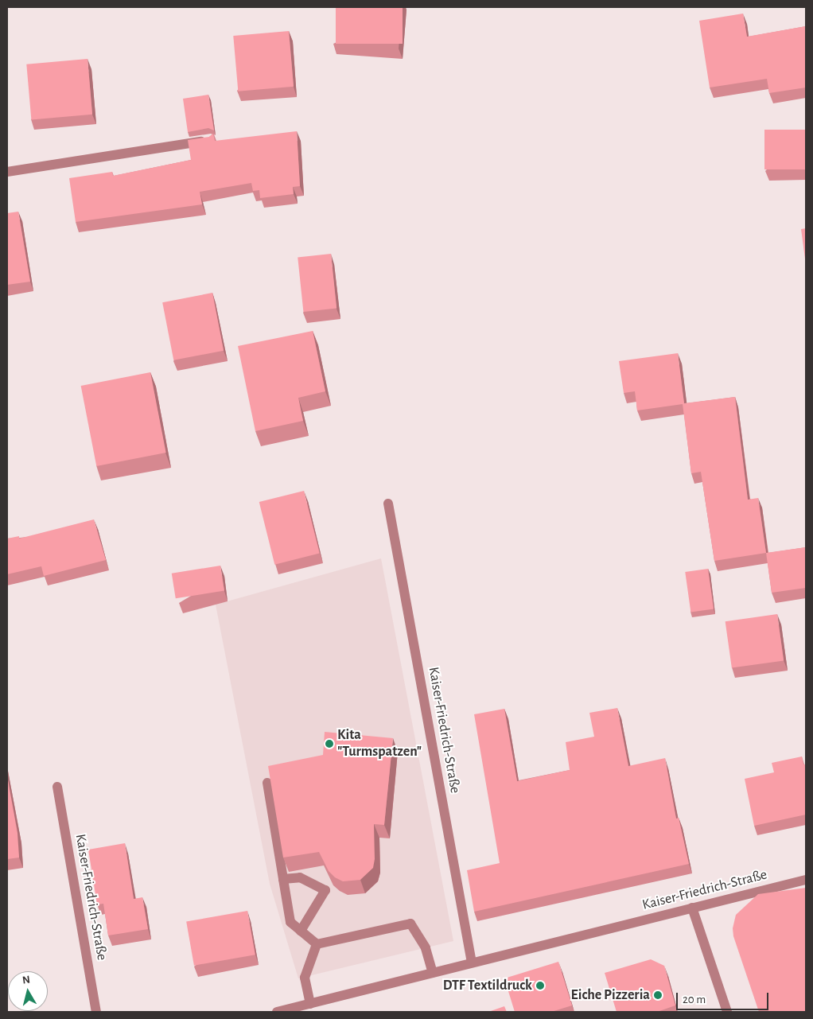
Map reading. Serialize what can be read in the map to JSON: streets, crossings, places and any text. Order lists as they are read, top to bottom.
{
  "streets": {
    "street": ["Kaiser-Friedrich-Straße"]
  },
  "places": ["Kita \"Turmspatzen\"", "DTF Textildruck", "Eiche Pizzeria"],
  "scale_bar": "20 m",
  "north": "top"
}
